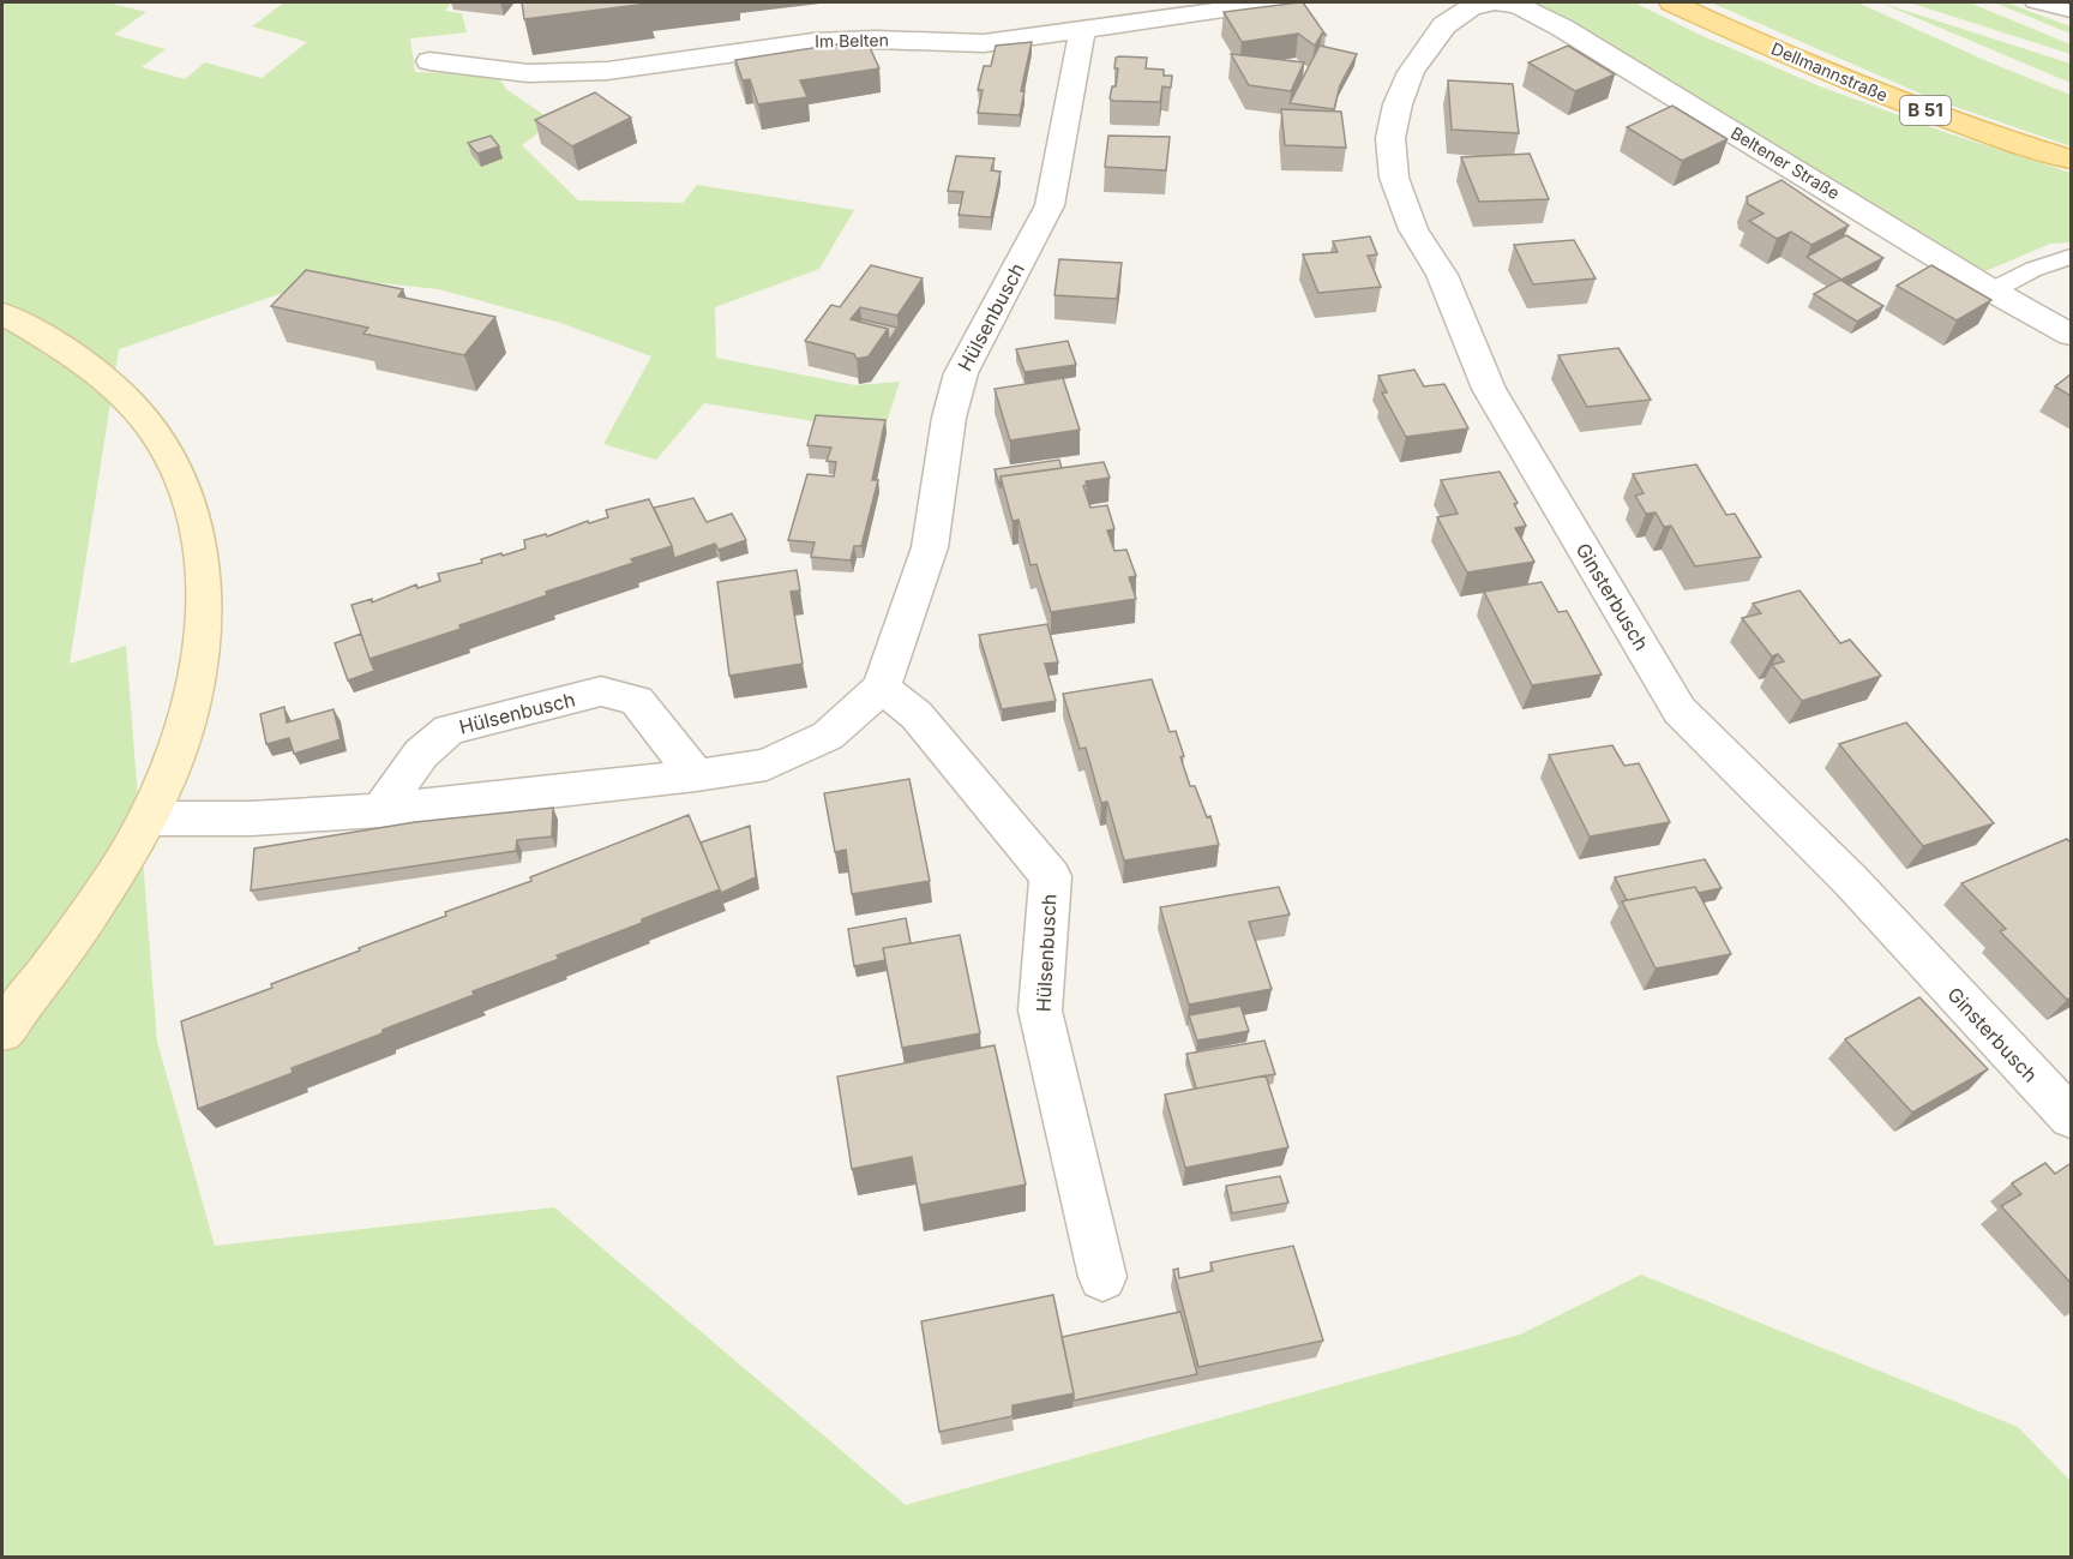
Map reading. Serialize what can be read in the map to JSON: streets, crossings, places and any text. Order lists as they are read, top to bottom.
{
  "streets": {
    "main road": ["Dellmannstraße", "B 51"],
    "street": [
      "Im Belten",
      "Beltener Straße",
      "Hülsenbusch",
      "Ginsterbusch"
    ]
  },
  "crossings": [
    ["Im Belten", "Hülsenbusch"],
    ["Beltener Straße", "Ginsterbusch"]
  ]
}
